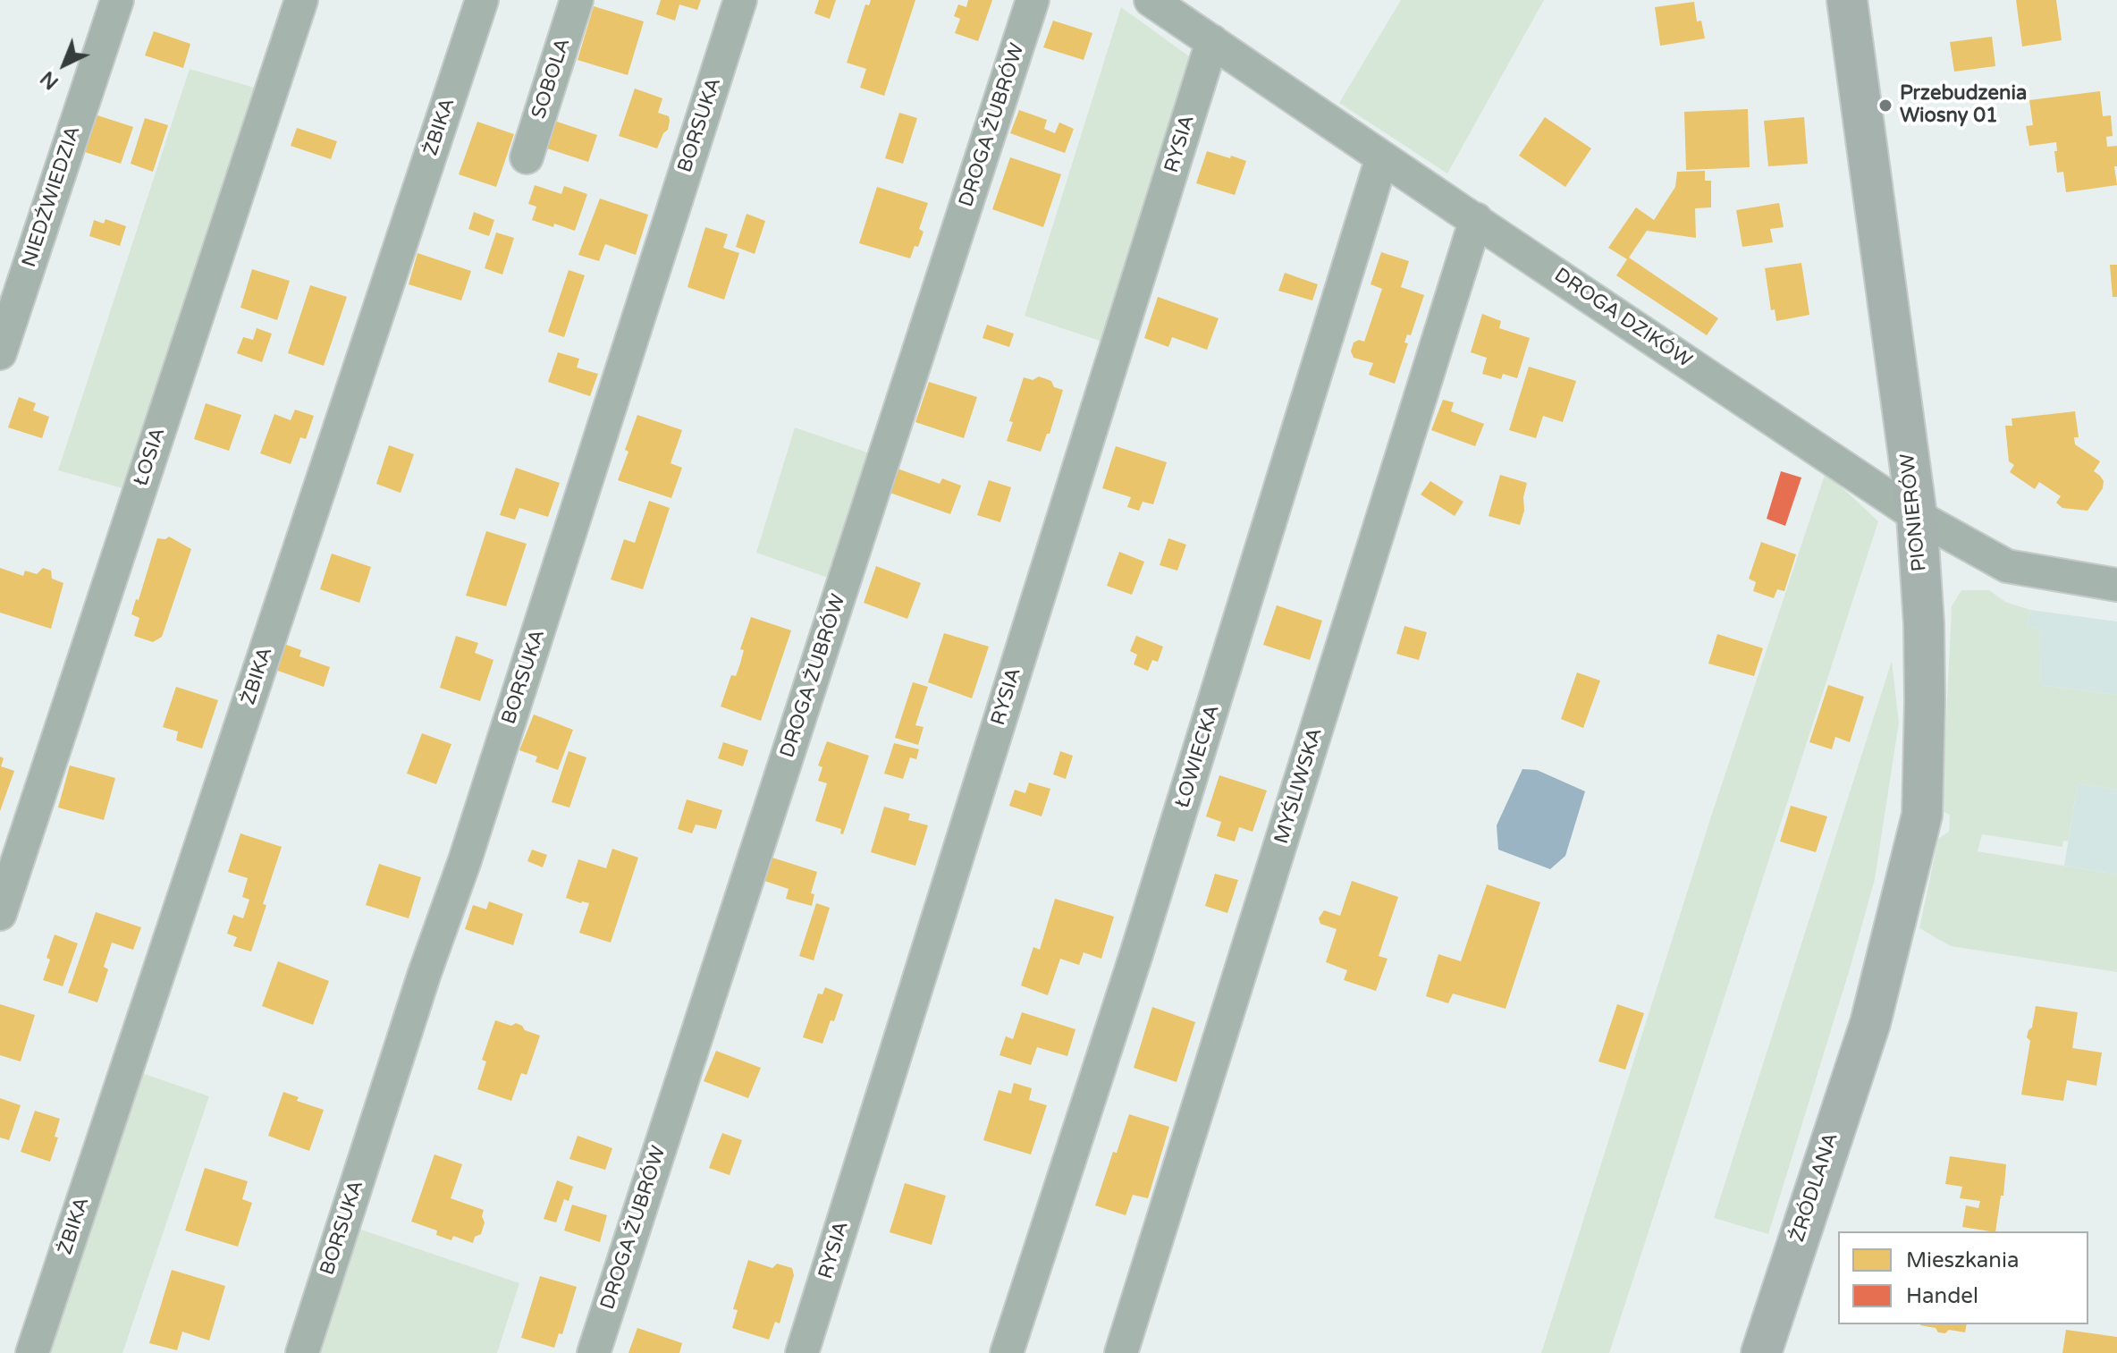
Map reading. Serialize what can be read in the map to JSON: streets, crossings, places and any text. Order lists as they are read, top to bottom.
{
  "streets": {
    "main road": ["PIONIERÓW", "ŹRÓDLANA"],
    "street": [
      "SOBOLA",
      "BORSUKA",
      "DROGA ŻUBRÓW",
      "ŻBIKA",
      "RYSIA",
      "NIEDŹWIEDZIA",
      "DROGA DZIKÓW",
      "ŁOSIA",
      "ŁOWIECKA",
      "MYŚLIWSKA"
    ]
  },
  "crossings": [
    ["RYSIA", "DROGA DZIKÓW"],
    ["DROGA DZIKÓW", "PIONIERÓW"],
    ["DROGA DZIKÓW", "ŁOWIECKA"],
    ["DROGA DZIKÓW", "MYŚLIWSKA"],
    ["PIONIERÓW", "ŹRÓDLANA"]
  ],
  "places": ["Przebudzenia Wiosny 01"],
  "legend": ["Mieszkania", "Handel"],
  "north": "bottom left"
}
